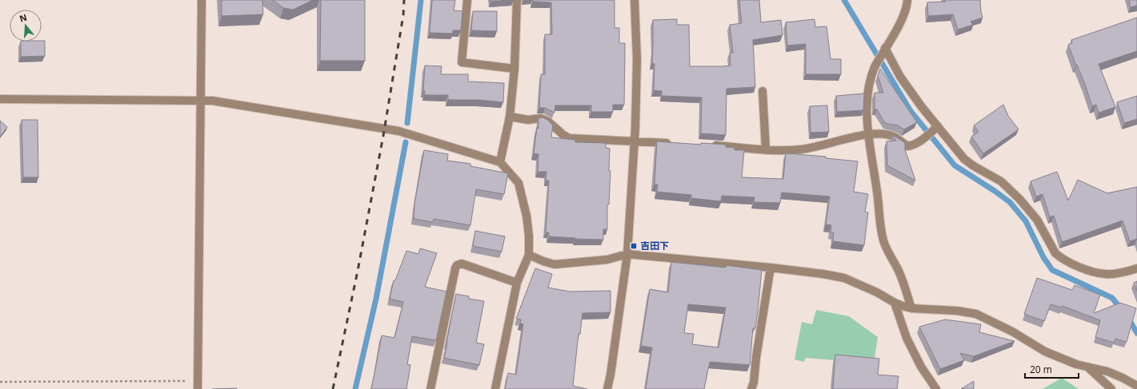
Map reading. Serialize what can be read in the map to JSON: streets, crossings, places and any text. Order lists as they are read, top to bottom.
{
  "places": {
    "transit": ["吉田下"]
  },
  "scale_bar": "20 m",
  "north": "top"
}
